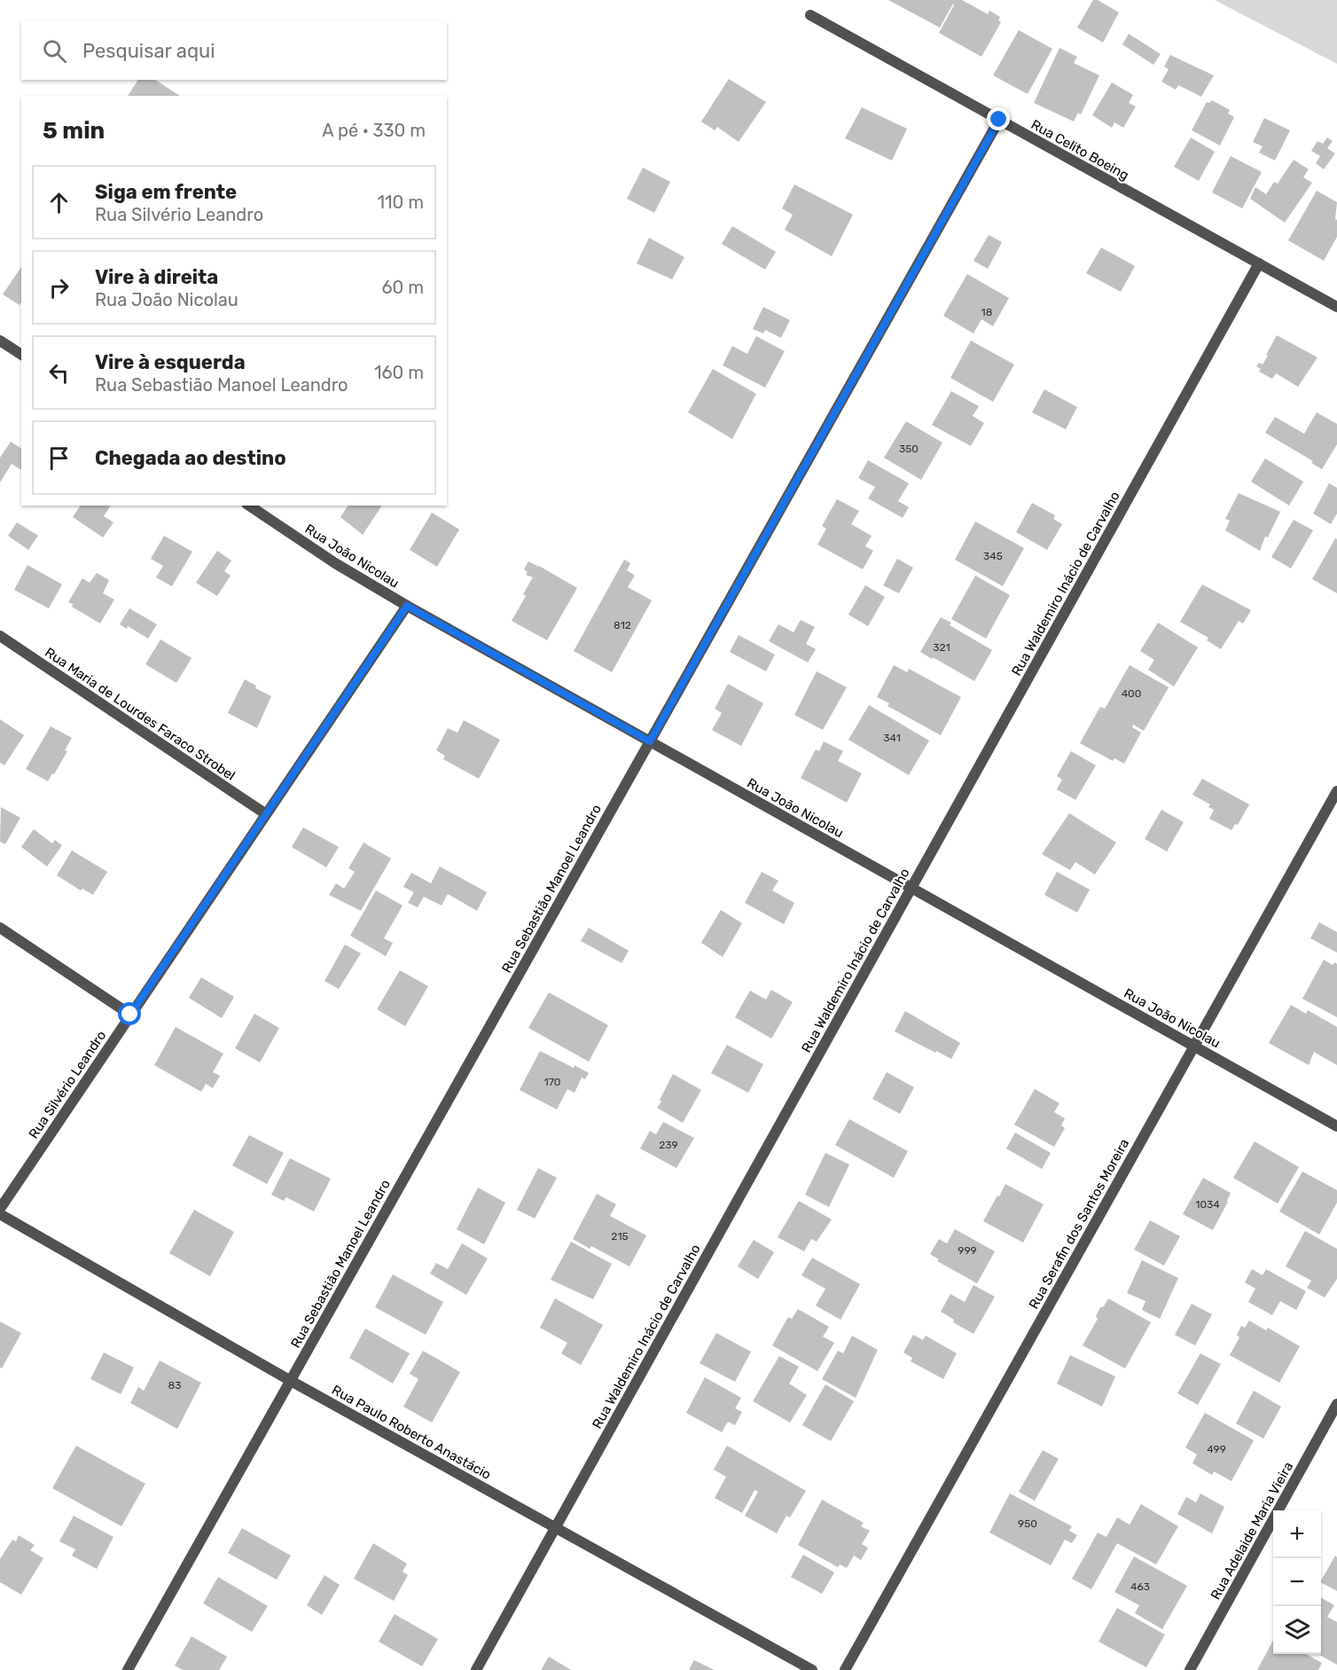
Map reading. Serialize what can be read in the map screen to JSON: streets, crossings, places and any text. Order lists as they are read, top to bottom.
{
  "streets": {
    "street": [
      "Rua Celito Boeing",
      "Rua João Nicolau",
      "Rua Waldemiro Inácio de Carvalho",
      "Rua Maria de Lourdes Faraco Strobel",
      "Rua Sebastião Manoel Leandro",
      "Rua Silvério Leandro",
      "Rua Serafin dos Santos Moreira",
      "Rua Paulo Roberto Anastácio",
      "Rua Adelaide Maria Vieira"
    ]
  },
  "crossings": [
    ["Rua Celito Boeing", "Rua Waldemiro Inácio de Carvalho"],
    ["Rua Celito Boeing", "Rua Sebastião Manoel Leandro"],
    ["Rua João Nicolau", "Rua Waldemiro Inácio de Carvalho"],
    ["Rua João Nicolau", "Rua Sebastião Manoel Leandro"],
    ["Rua João Nicolau", "Rua Silvério Leandro"],
    ["Rua João Nicolau", "Rua Serafin dos Santos Moreira"],
    ["Rua Waldemiro Inácio de Carvalho", "Rua Paulo Roberto Anastácio"],
    ["Rua Maria de Lourdes Faraco Strobel", "Rua Silvério Leandro"],
    ["Rua Sebastião Manoel Leandro", "Rua Paulo Roberto Anastácio"]
  ],
  "house_numbers": [
    "18",
    "350",
    "345",
    "812",
    "321",
    "400",
    "341",
    "170",
    "239",
    "1034",
    "215",
    "999",
    "83",
    "499",
    "950",
    "463"
  ],
  "page": {
    "search": "Pesquisar aqui",
    "heading": ["5 min", "A pé · 330 m"],
    "list": [
      ["Siga em frente", "Rua Silvério Leandro", "110 m"],
      ["Vire à direita", "Rua João Nicolau", "60 m"],
      ["Vire à esquerda", "Rua Sebastião Manoel Leandro", "160 m"],
      "Chegada ao destino"
    ],
    "map_buttons": ["+", "−"]
  }
}
